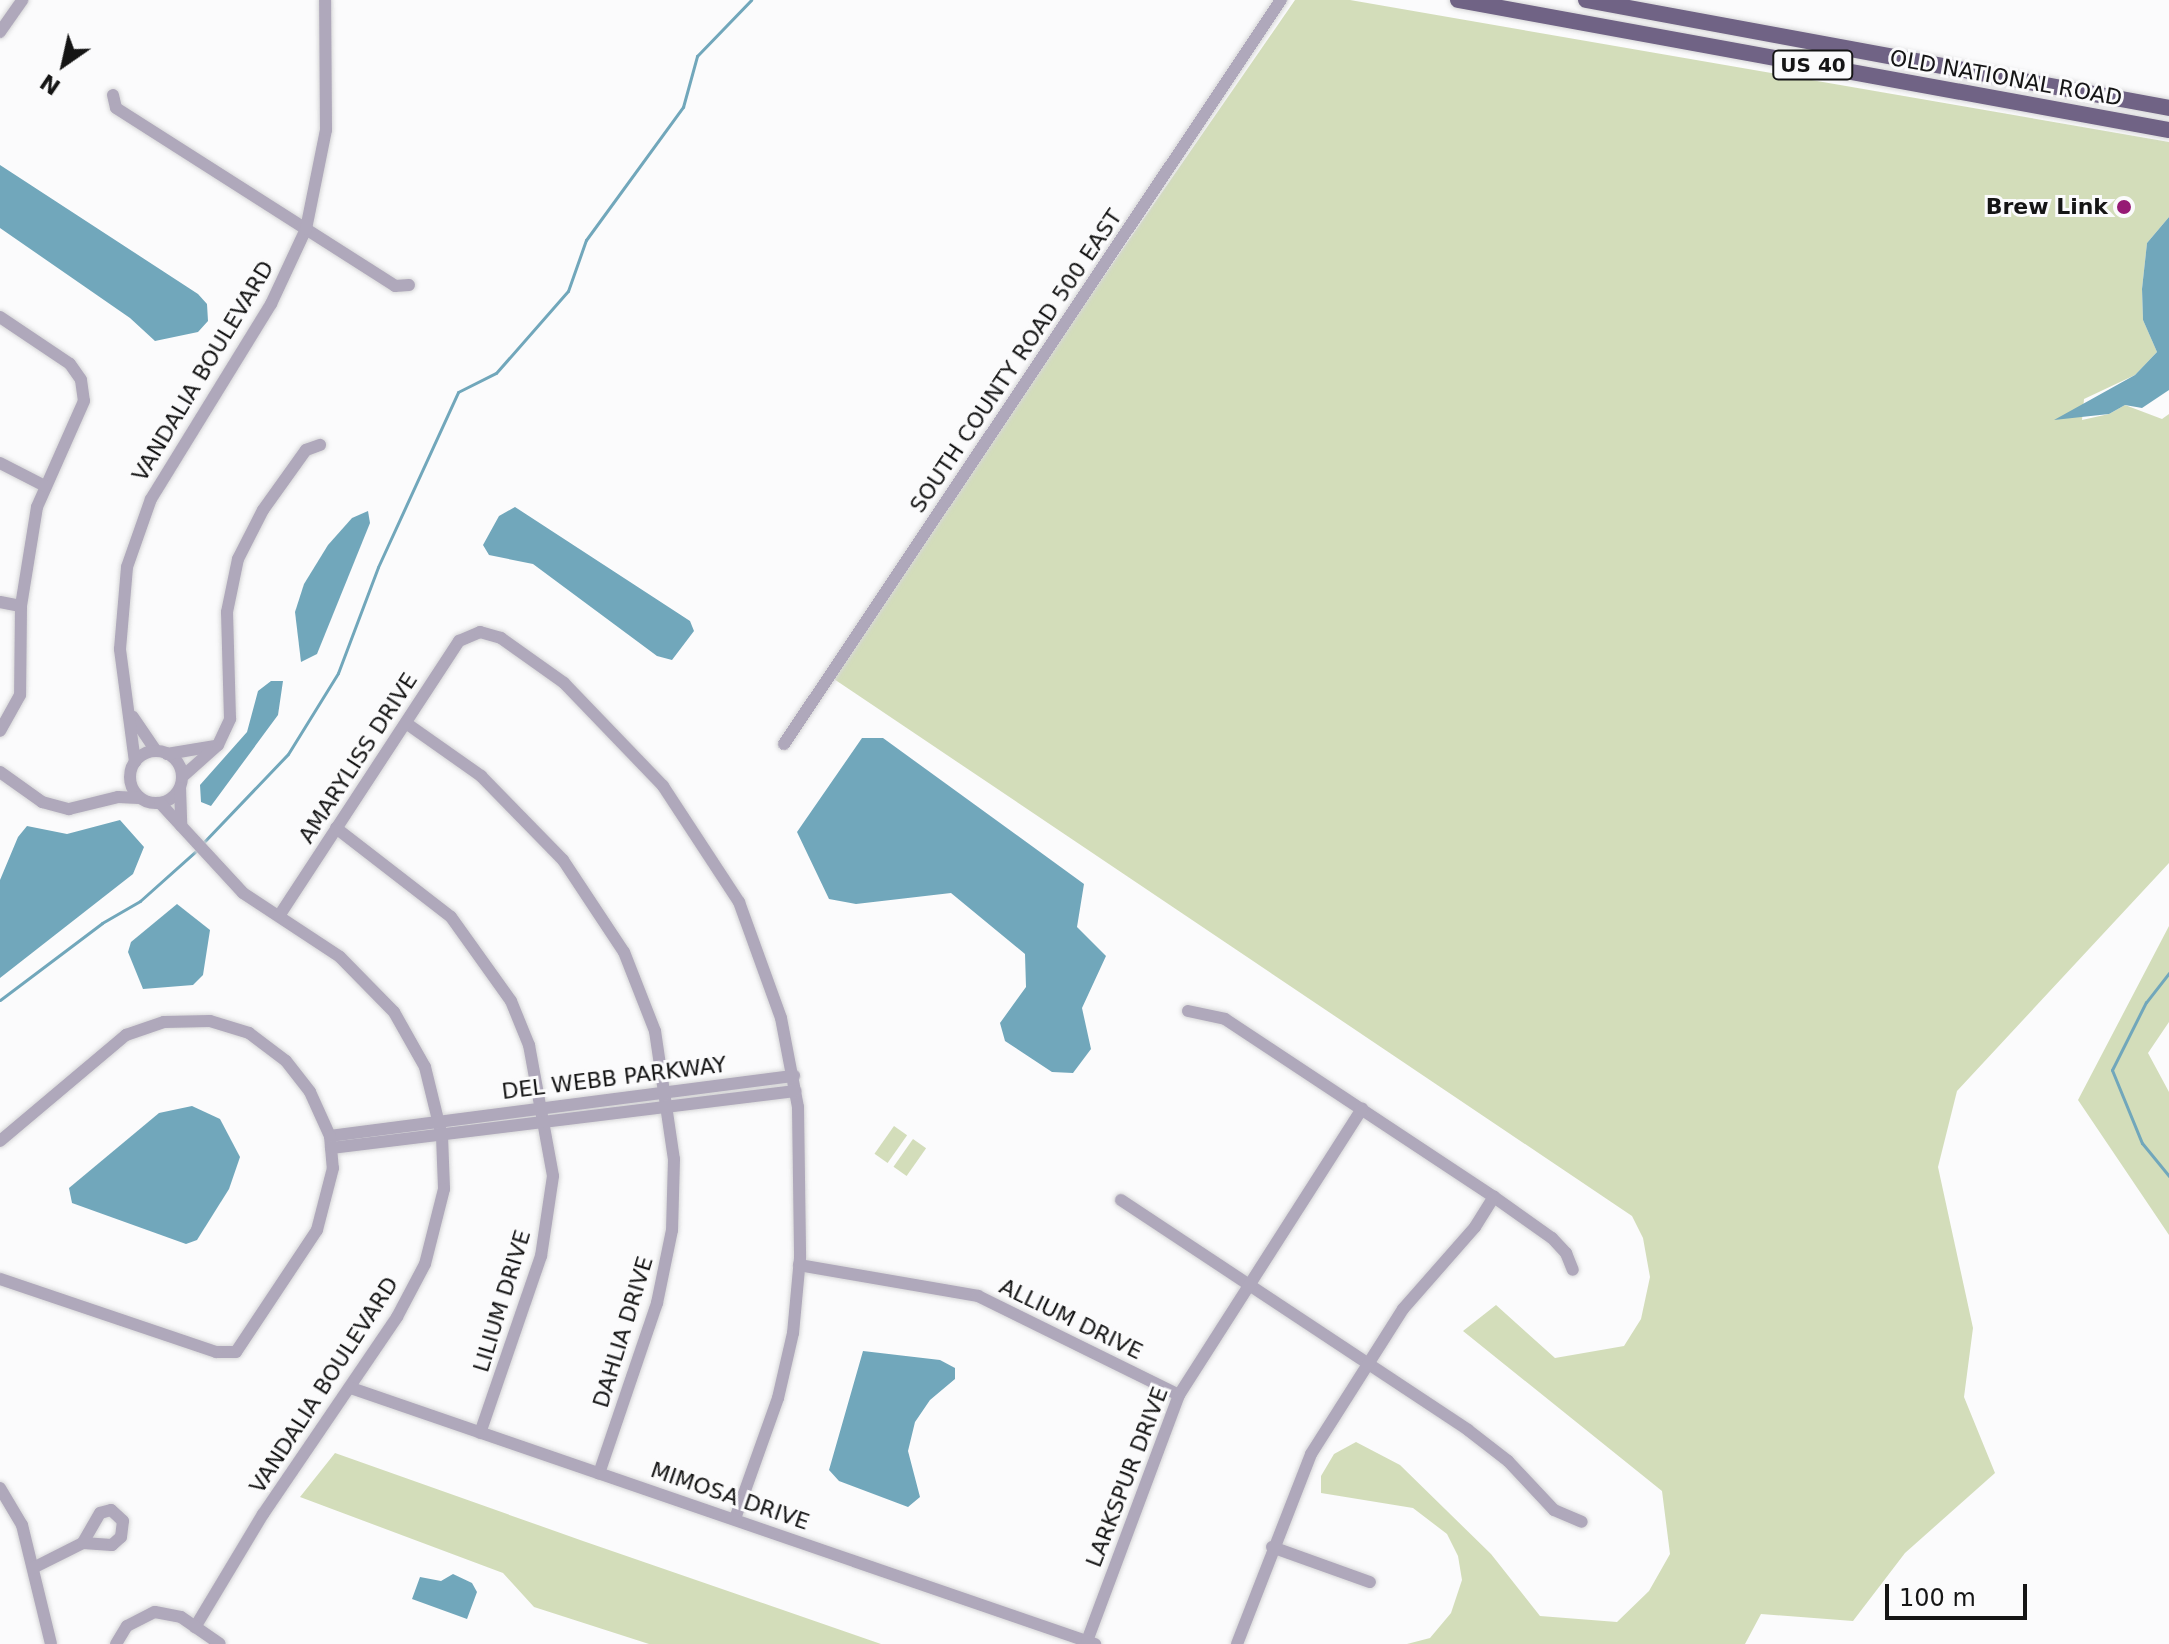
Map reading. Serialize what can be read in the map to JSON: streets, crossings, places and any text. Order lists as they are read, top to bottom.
{
  "streets": {
    "main road": ["US 40", "OLD NATIONAL ROAD"],
    "street": [
      "SOUTH COUNTY ROAD 500 EAST",
      "VANDALIA BOULEVARD",
      "AMARYLISS DRIVE",
      "DEL WEBB PARKWAY",
      "LILIUM DRIVE",
      "ALLIUM DRIVE",
      "DAHLIA DRIVE",
      "LARKSPUR DRIVE",
      "MIMOSA DRIVE"
    ]
  },
  "crossings": [
    ["VANDALIA BOULEVARD", "AMARYLISS DRIVE"],
    ["VANDALIA BOULEVARD", "DEL WEBB PARKWAY"],
    ["VANDALIA BOULEVARD", "MIMOSA DRIVE"],
    ["AMARYLISS DRIVE", "DEL WEBB PARKWAY"],
    ["AMARYLISS DRIVE", "LILIUM DRIVE"],
    ["AMARYLISS DRIVE", "DAHLIA DRIVE"],
    ["DEL WEBB PARKWAY", "LILIUM DRIVE"],
    ["DEL WEBB PARKWAY", "DAHLIA DRIVE"],
    ["LILIUM DRIVE", "MIMOSA DRIVE"],
    ["ALLIUM DRIVE", "LARKSPUR DRIVE"],
    ["DAHLIA DRIVE", "MIMOSA DRIVE"],
    ["LARKSPUR DRIVE", "MIMOSA DRIVE"]
  ],
  "places": ["Brew Link"],
  "scale_bar": "100 m",
  "north": "bottom left"
}
